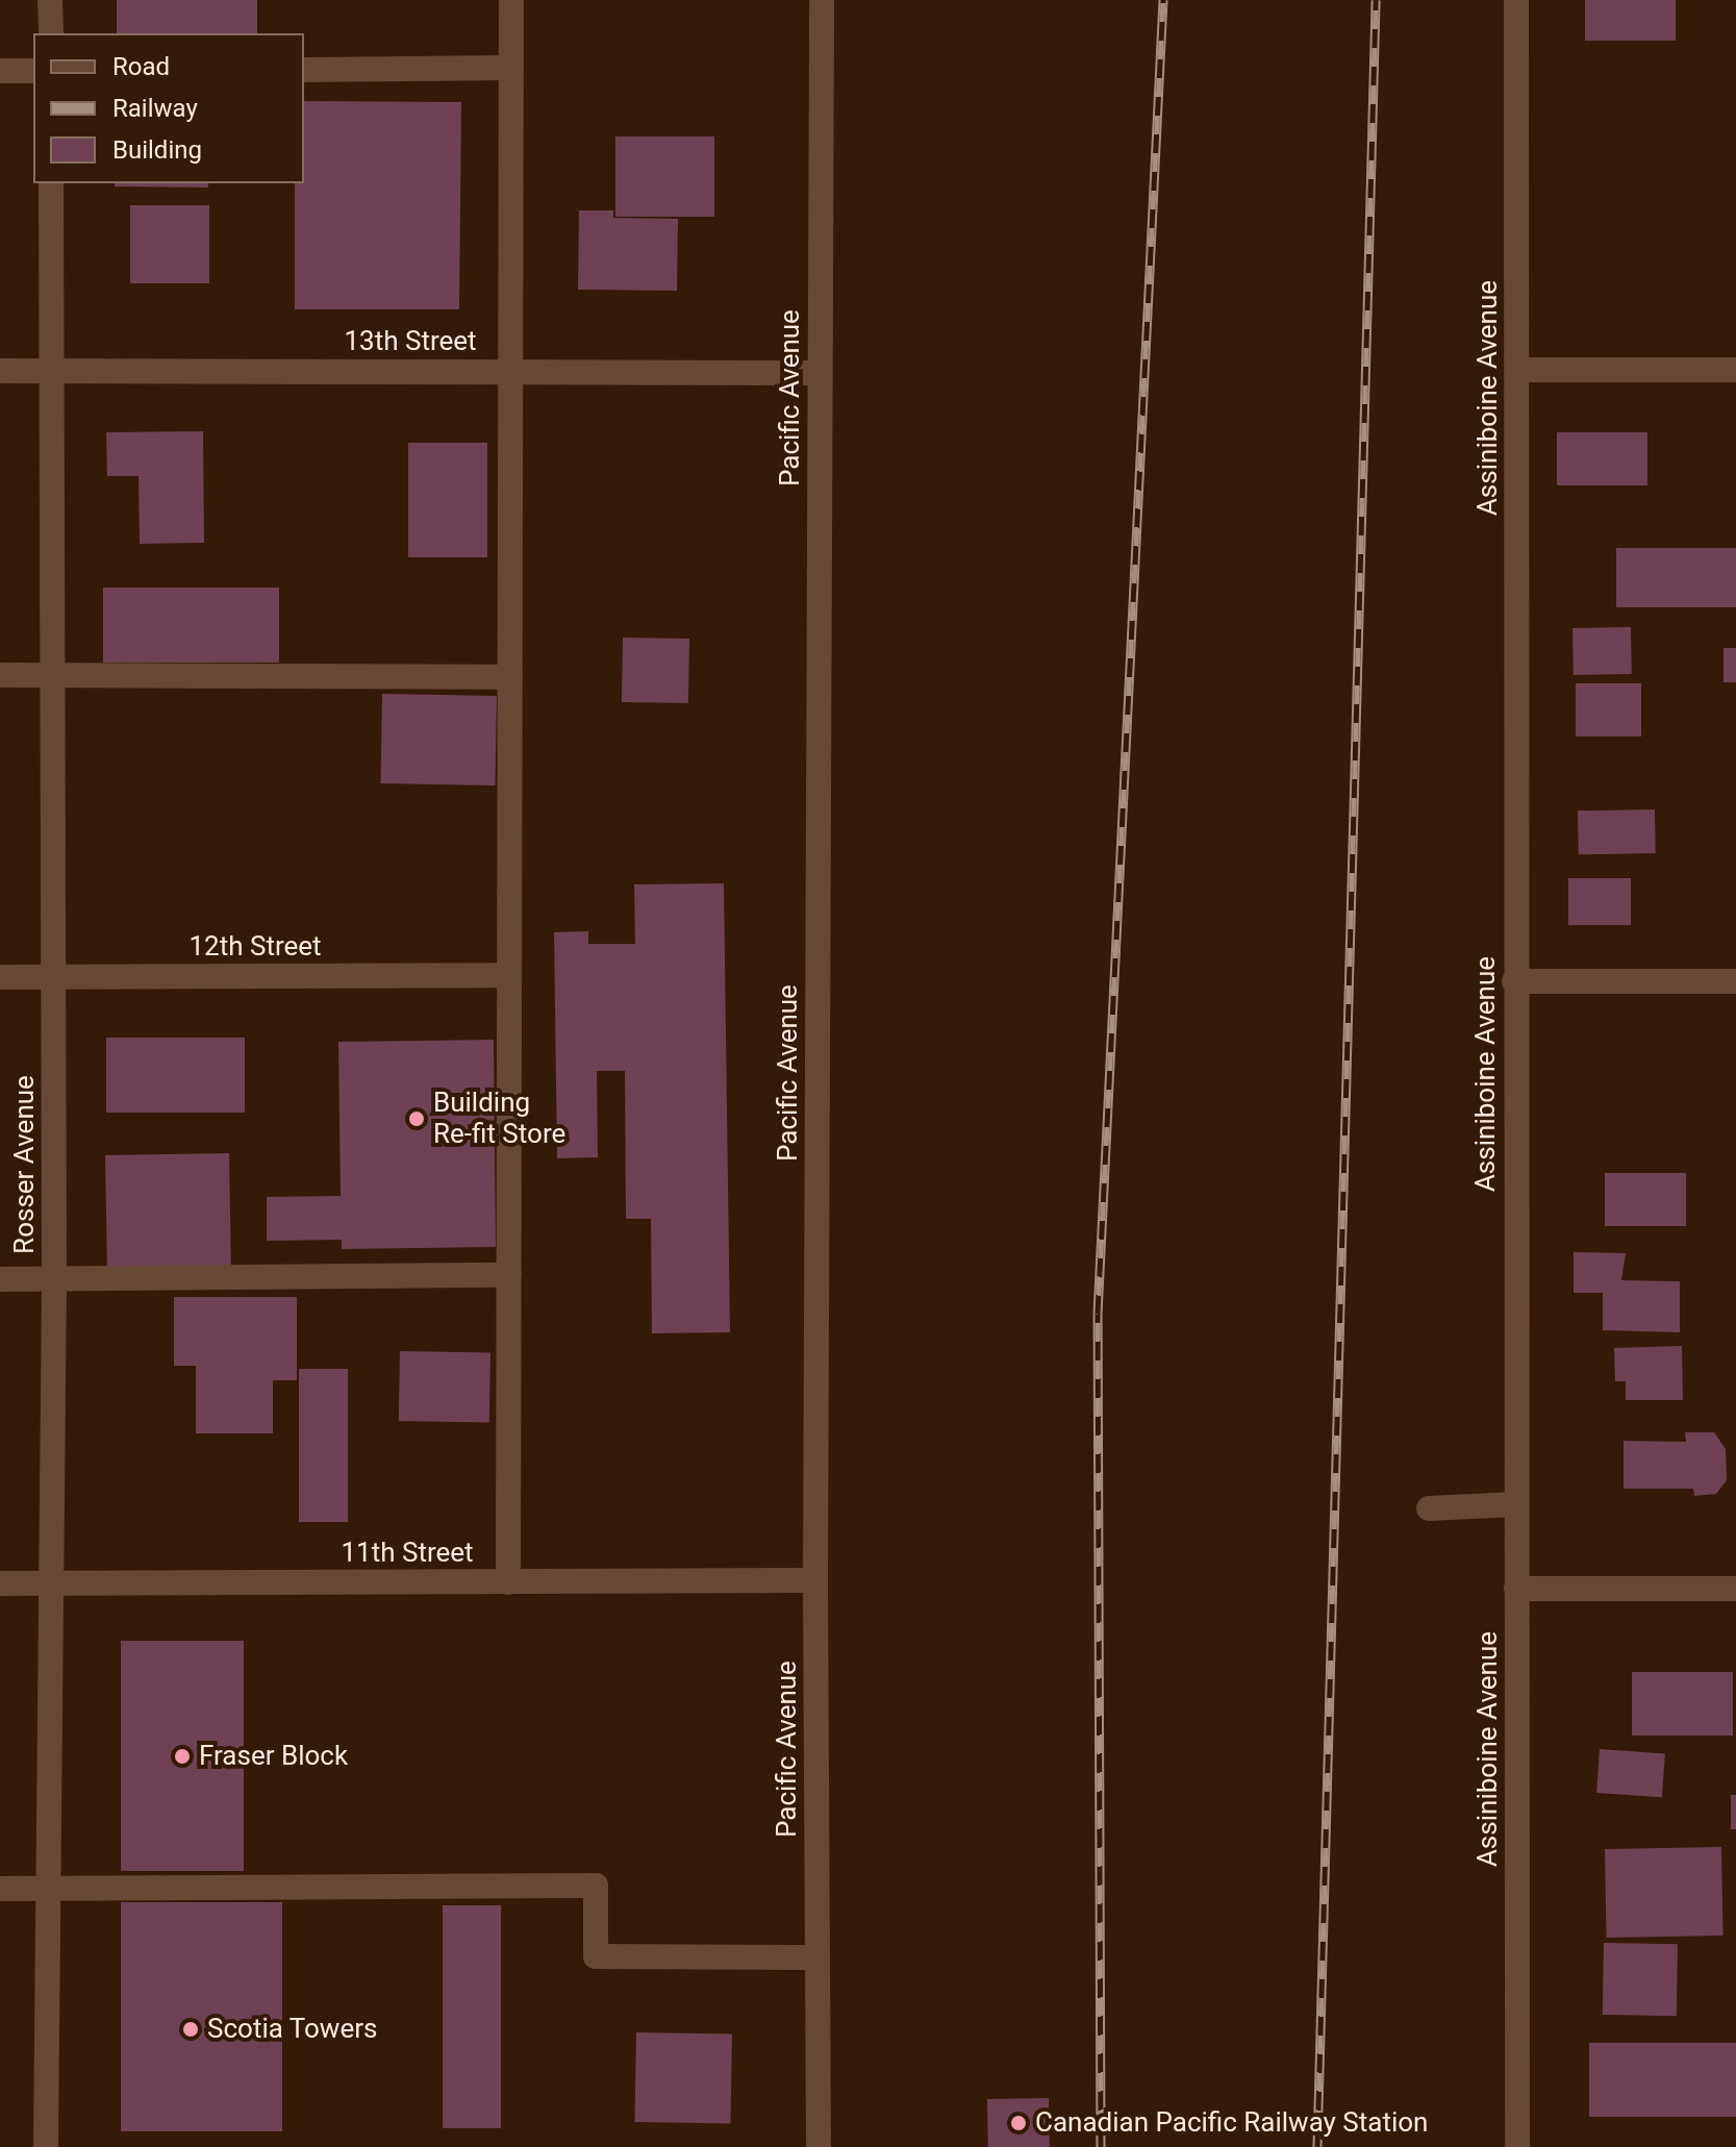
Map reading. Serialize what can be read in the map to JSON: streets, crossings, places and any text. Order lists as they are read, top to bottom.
{
  "streets": {
    "street": [
      "13th Street",
      "Pacific Avenue",
      "Assiniboine Avenue",
      "12th Street",
      "Rosser Avenue",
      "11th Street"
    ]
  },
  "crossings": [
    ["13th Street", "Pacific Avenue"],
    ["13th Street", "Rosser Avenue"],
    ["Pacific Avenue", "11th Street"],
    ["12th Street", "Rosser Avenue"],
    ["Rosser Avenue", "11th Street"]
  ],
  "places": [
    "Building Re-fit Store",
    "Fraser Block",
    "Scotia Towers",
    "Canadian Pacific Railway Station"
  ],
  "legend": ["Road", "Railway", "Building"]
}
